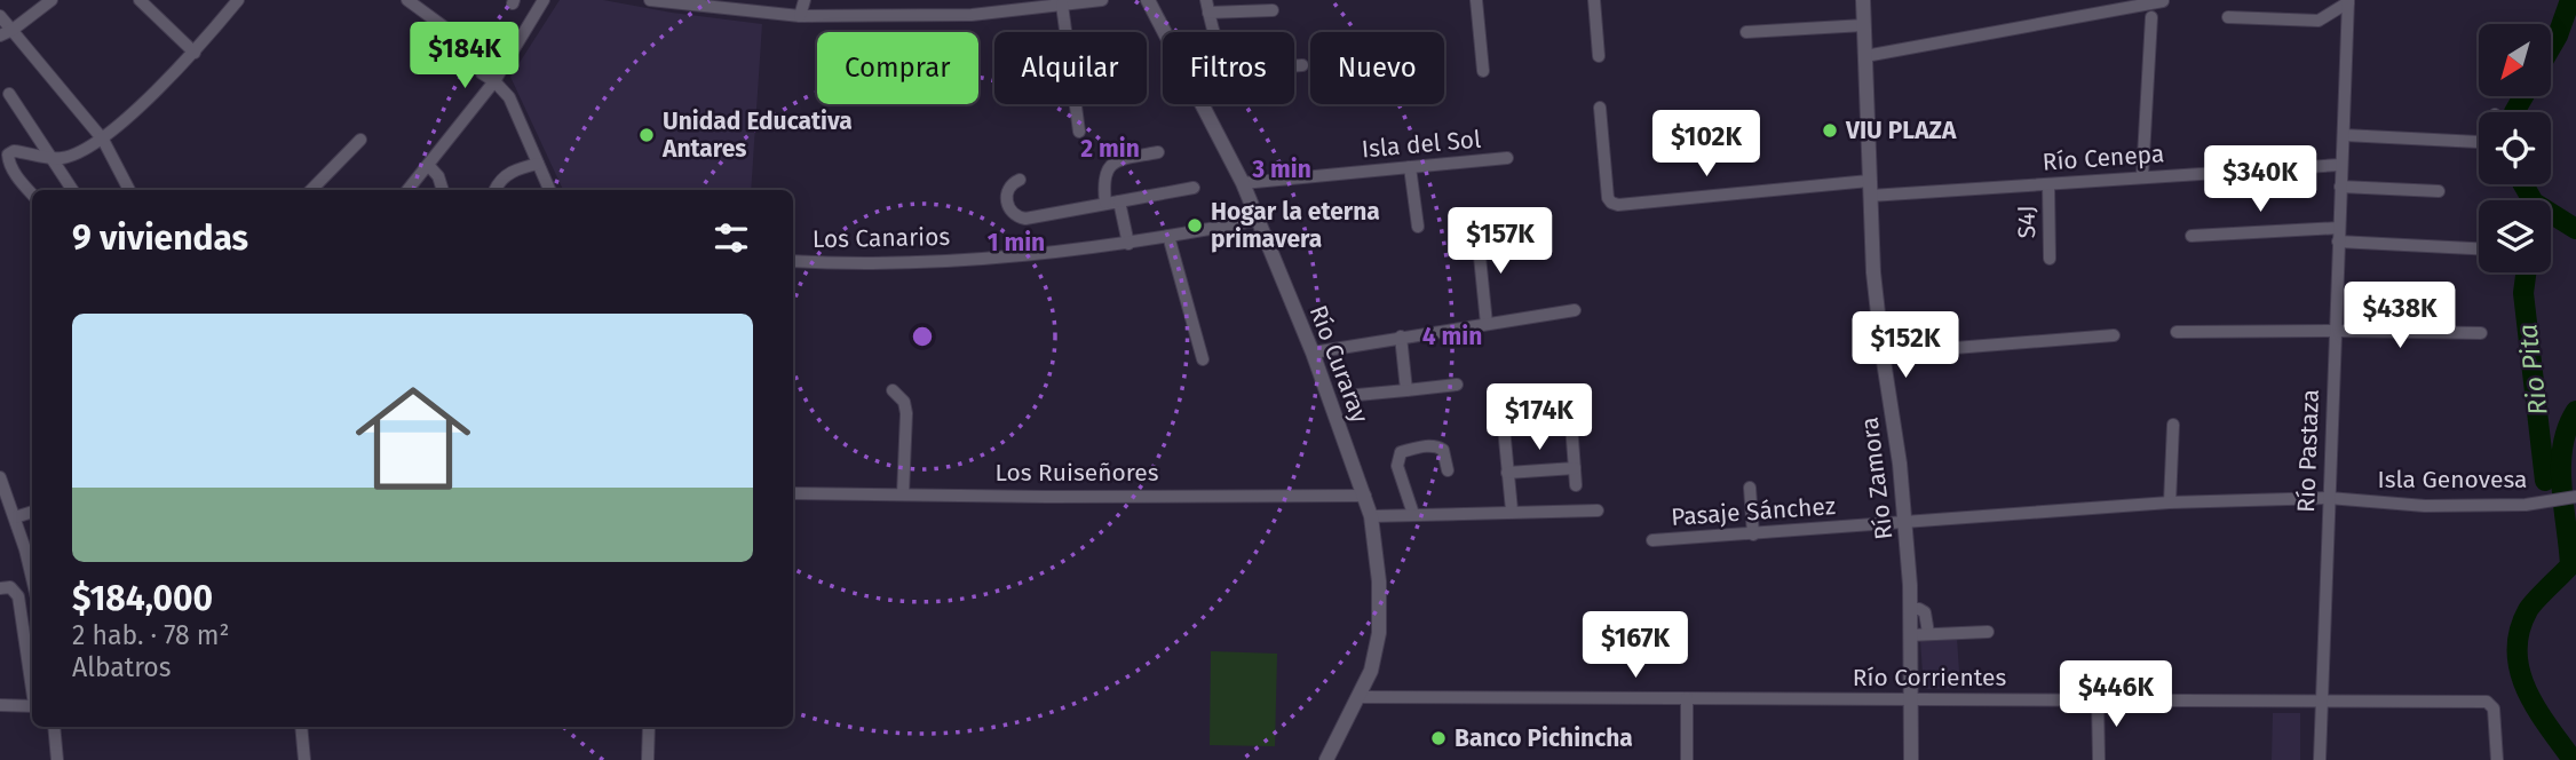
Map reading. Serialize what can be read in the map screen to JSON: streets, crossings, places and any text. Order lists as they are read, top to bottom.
{
  "streets": {
    "street": [
      "Isla del Sol",
      "Río Cenepa",
      "S4J",
      "Los Canarios",
      "Río Curaray",
      "Río Pastaza",
      "Los Ruiseñores",
      "Río Zamora",
      "Isla Genovesa",
      "Pasaje Sánchez",
      "Río Corrientes"
    ]
  },
  "crossings": [
    ["Isla del Sol", "Río Curaray"],
    ["Río Cenepa", "S4J"],
    ["Río Cenepa", "Río Pastaza"],
    ["Río Cenepa", "Río Zamora"],
    ["Los Canarios", "Río Curaray"],
    ["Río Curaray", "Los Ruiseñores"],
    ["Río Curaray", "Río Corrientes"],
    ["Río Pastaza", "Isla Genovesa"],
    ["Río Pastaza", "Río Corrientes"],
    ["Río Zamora", "Pasaje Sánchez"],
    ["Río Zamora", "Río Corrientes"],
    ["Isla Genovesa", "Pasaje Sánchez"]
  ],
  "water": ["Rio Pita"],
  "places": [
    "VIU PLAZA",
    "Unidad Educativa Antares",
    "Hogar la eterna primavera",
    "Banco Pichincha"
  ],
  "north": "bottom left",
  "page": {
    "price": [
      "$184K",
      "$102K",
      "$340K",
      "$157K",
      "$438K",
      "$152K",
      "$174K",
      "$167K",
      "$446K"
    ],
    "chip": [
      "Comprar",
      "Alquilar",
      "Filtros",
      "Nuevo"
    ],
    "heading": "9 viviendas",
    "list": [
      {
        "name": "$184,000",
        "note": "2 hab. · 78 m² · Albatros"
      }
    ]
  },
  "rings": [
    "2 min",
    "3 min",
    "1 min",
    "4 min"
  ]
}
